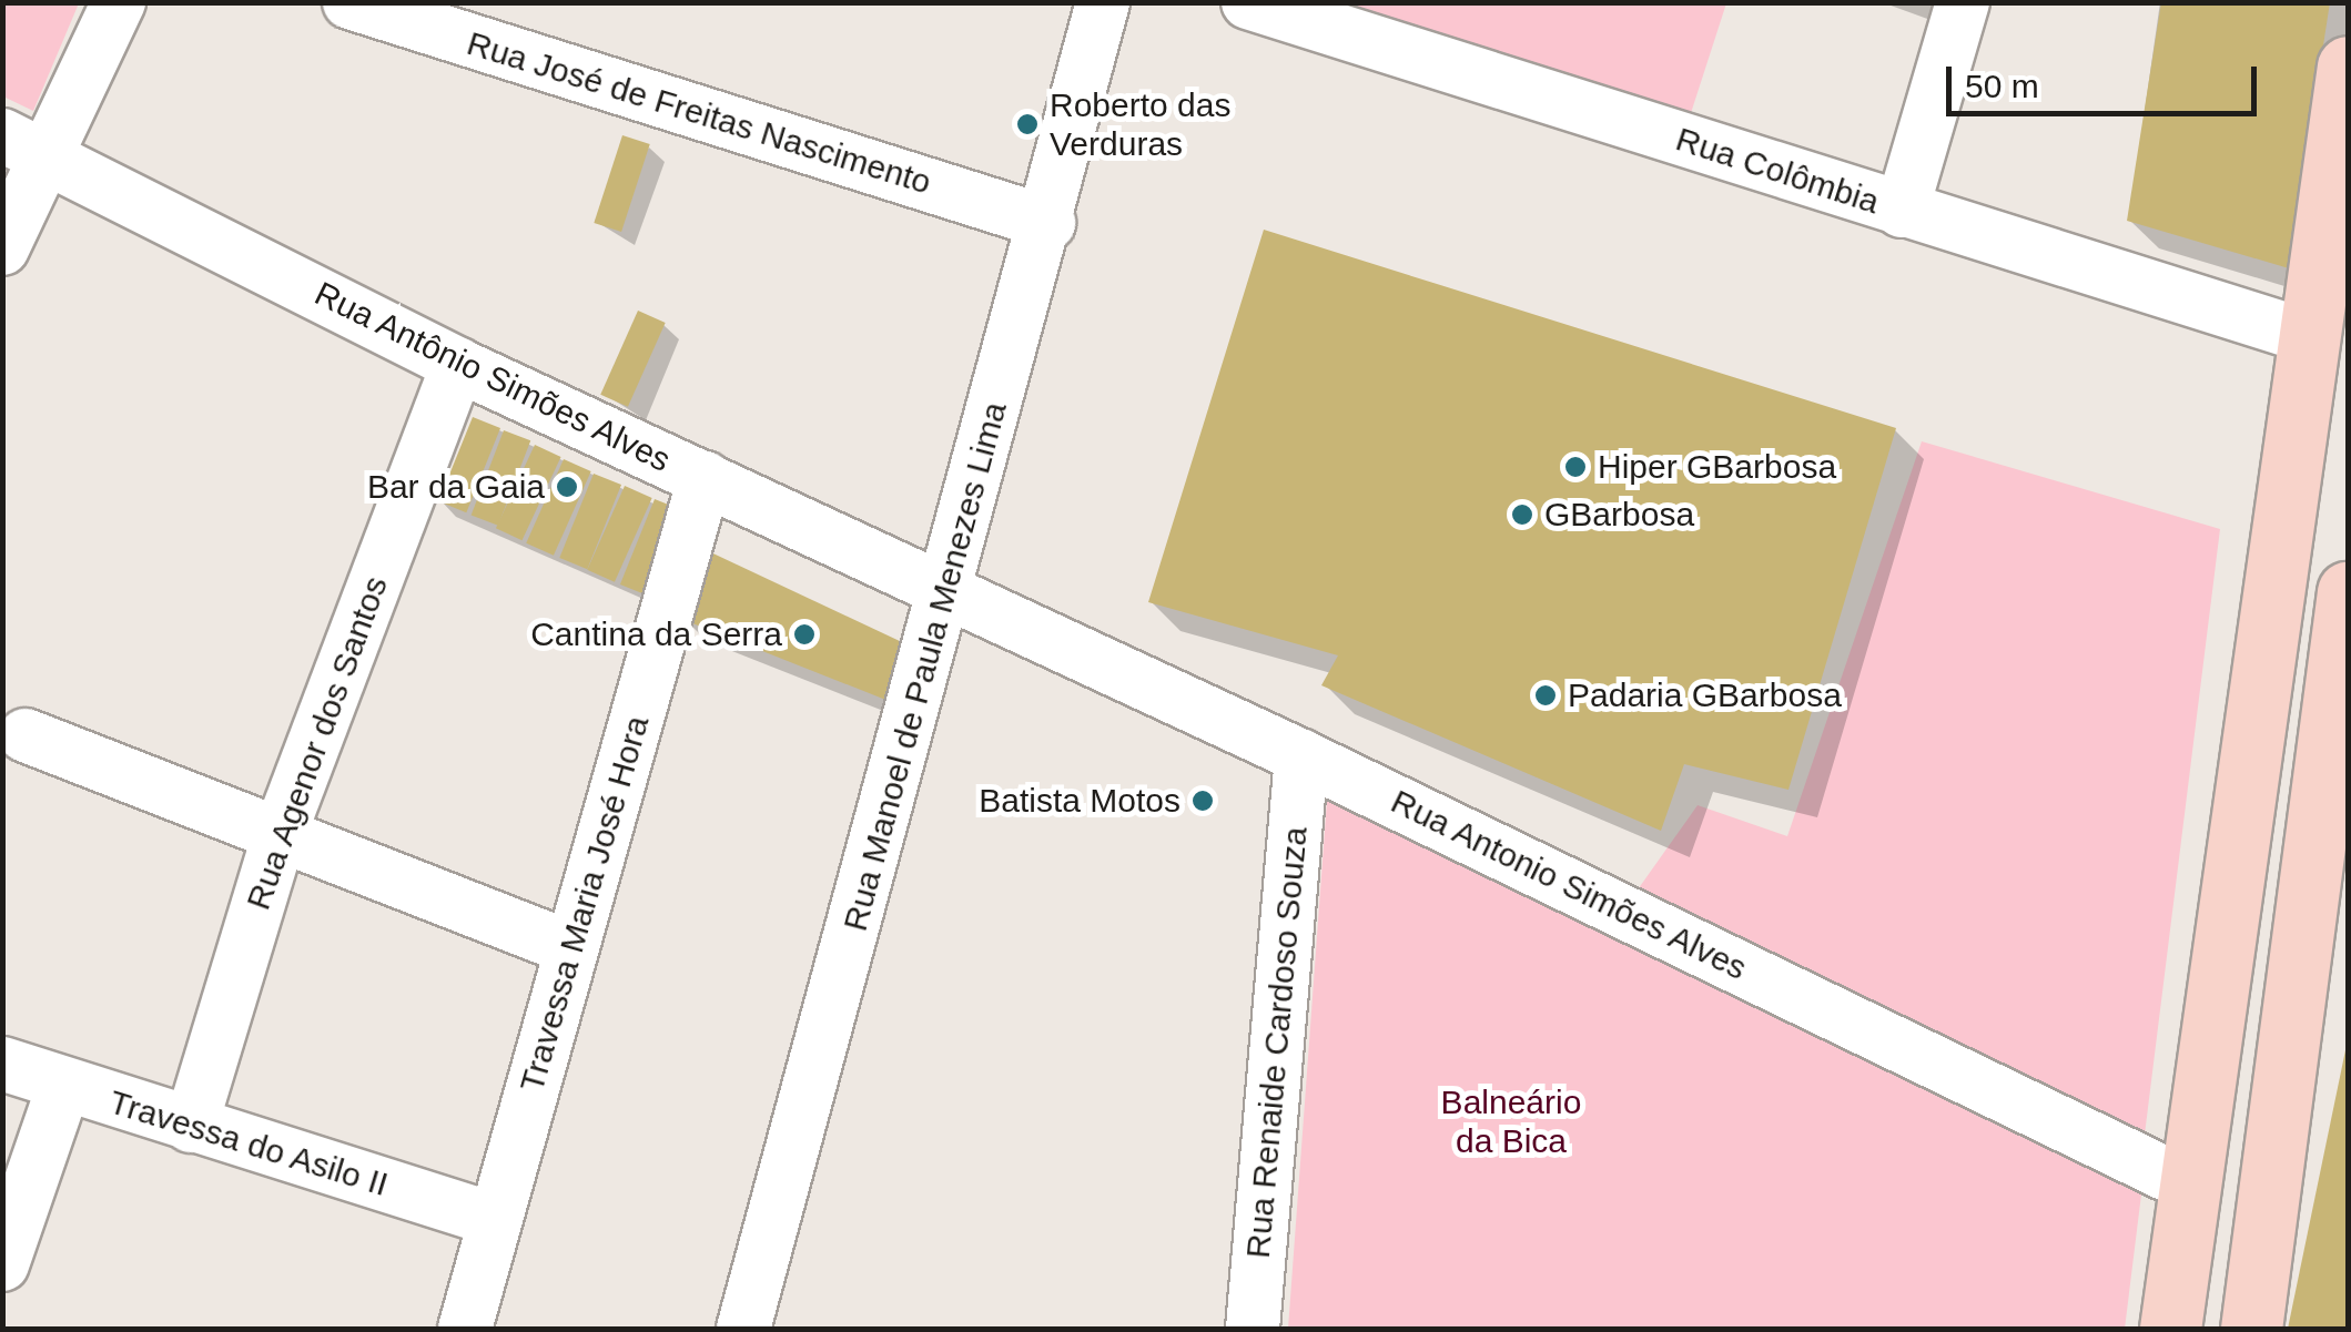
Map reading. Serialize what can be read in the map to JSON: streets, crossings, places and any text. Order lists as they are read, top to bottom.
{
  "streets": {
    "street": [
      "Rua José de Freitas Nascimento",
      "Rua Colômbia",
      "Rua Antônio Simões Alves",
      "Rua Manoel de Paula Menezes Lima",
      "Rua Agenor dos Santos",
      "Rua Antonio Simões Alves",
      "Travessa Maria José Hora",
      "Rua Renaide Cardoso Souza",
      "Travessa do Asilo II"
    ]
  },
  "crossings": [
    ["Rua José de Freitas Nascimento", "Rua Manoel de Paula Menezes Lima"],
    ["Rua Antônio Simões Alves", "Rua Manoel de Paula Menezes Lima"],
    ["Rua Antônio Simões Alves", "Rua Agenor dos Santos"],
    ["Rua Antônio Simões Alves", "Rua Antonio Simões Alves"],
    ["Rua Antônio Simões Alves", "Travessa Maria José Hora"],
    ["Rua Manoel de Paula Menezes Lima", "Rua Antonio Simões Alves"],
    ["Rua Agenor dos Santos", "Travessa do Asilo II"],
    ["Rua Antonio Simões Alves", "Rua Renaide Cardoso Souza"],
    ["Travessa Maria José Hora", "Travessa do Asilo II"]
  ],
  "parks": ["Balneário da Bica"],
  "places": [
    "Roberto das Verduras",
    "Hiper GBarbosa",
    "Bar da Gaia",
    "GBarbosa",
    "Cantina da Serra",
    "Padaria GBarbosa",
    "Batista Motos"
  ],
  "scale_bar": "50 m"
}
